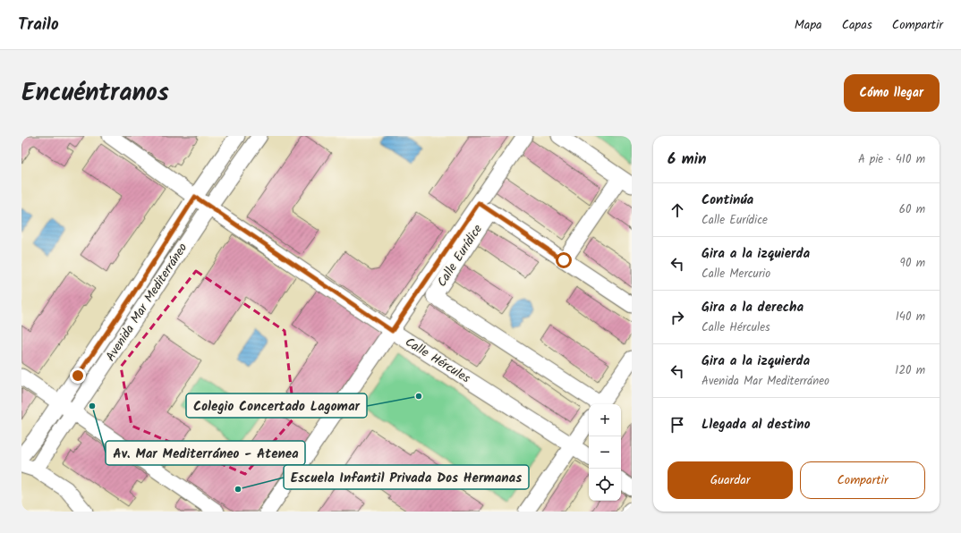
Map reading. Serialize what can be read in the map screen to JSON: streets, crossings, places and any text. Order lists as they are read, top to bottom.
{
  "streets": {
    "street": ["Calle Eurídice", "Avenida Mar Mediterráneo", "Calle Hércules"]
  },
  "crossings": [
    ["Avenida Mar Mediterráneo", "Calle Hércules"]
  ],
  "places": ["Colegio Concertado Lagomar", "Av. Mar Mediterráneo - Atenea", "Escuela Infantil Privada Dos Hermanas"],
  "page": {
    "header": "Trailo",
    "nav": ["Mapa", "Capas", "Compartir"],
    "title": "Encuéntranos",
    "buttons": [
      "Cómo llegar",
      ["Guardar", "Compartir"]
    ],
    "heading": ["6 min", "A pie · 410 m"],
    "list": [
      ["Continúa", "Calle Eurídice", "60 m"],
      ["Gira a la izquierda", "Calle Mercurio", "90 m"],
      ["Gira a la derecha", "Calle Hércules", "140 m"],
      ["Gira a la izquierda", "Avenida Mar Mediterráneo", "120 m"],
      "Llegada al destino"
    ],
    "map_buttons": ["+", "−"]
  }
}
